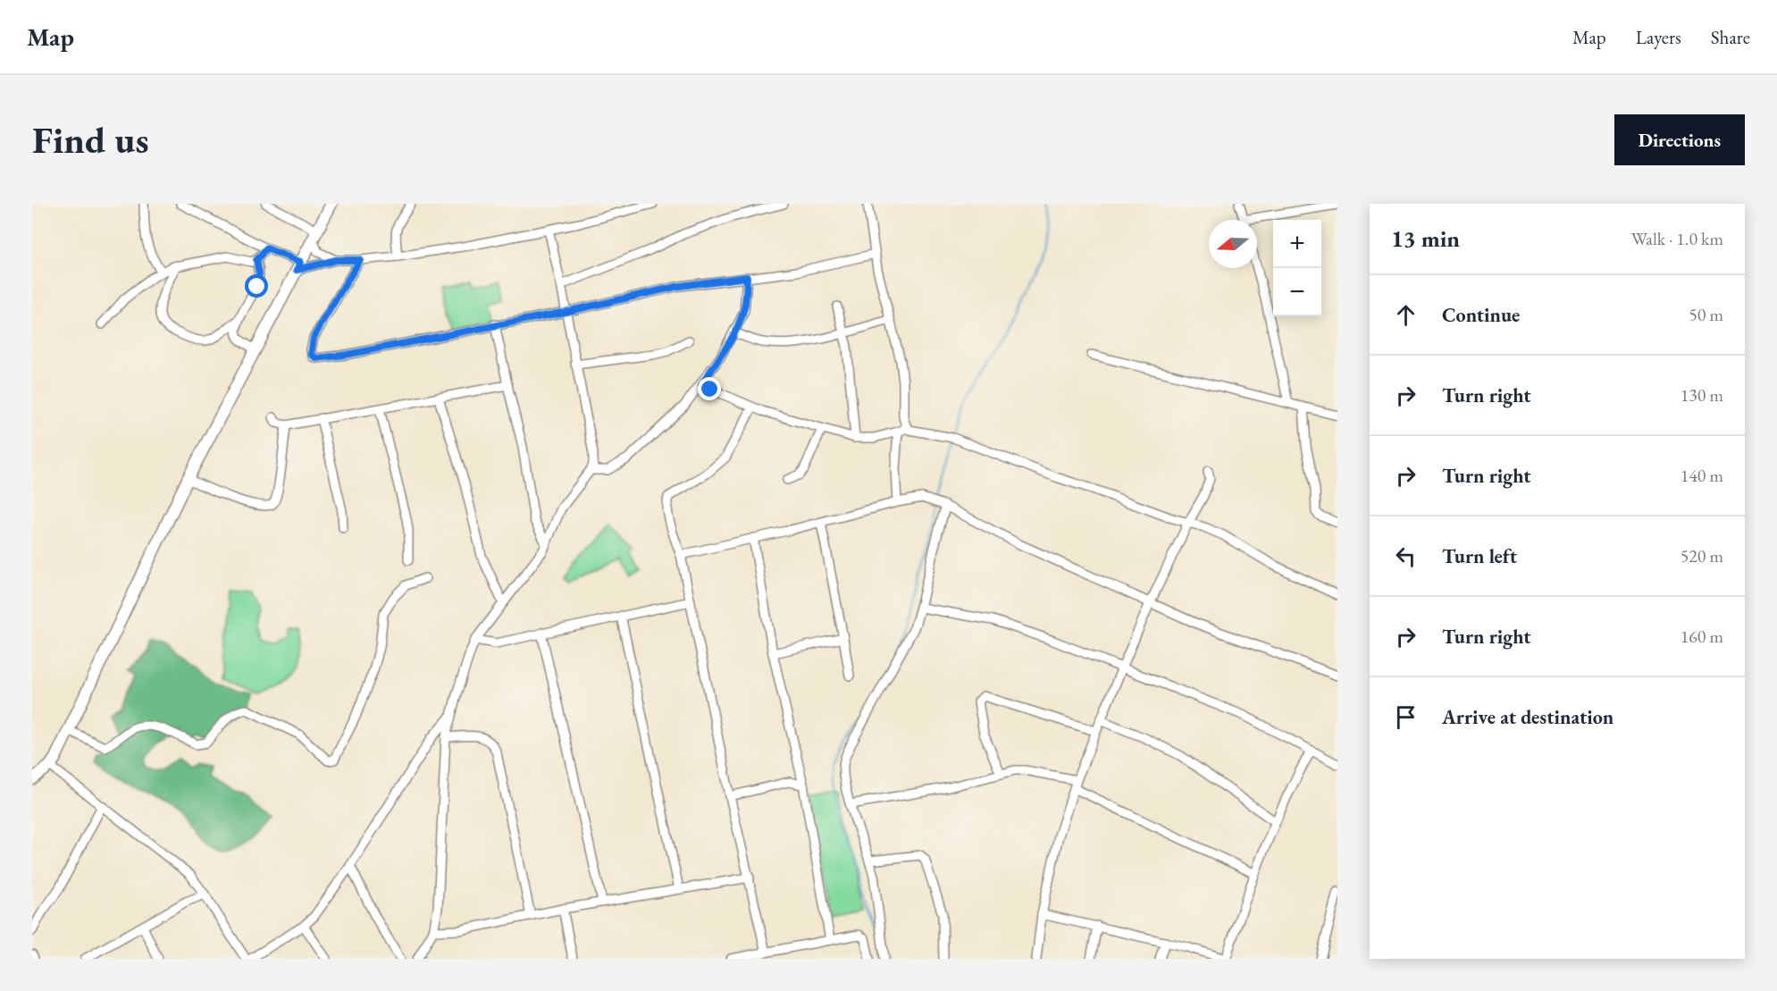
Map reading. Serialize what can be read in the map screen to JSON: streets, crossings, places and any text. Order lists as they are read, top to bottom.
{
  "north": "left",
  "page": {
    "header": "Map",
    "nav": ["Map", "Layers", "Share"],
    "buttons": "Directions",
    "title": "Find us",
    "heading": ["13 min", "Walk · 1.0 km"],
    "map_buttons": ["+", "−"],
    "list": [
      ["Continue", "50 m"],
      ["Turn right", "130 m"],
      ["Turn right", "140 m"],
      ["Turn left", "520 m"],
      ["Turn right", "160 m"],
      "Arrive at destination"
    ]
  }
}
